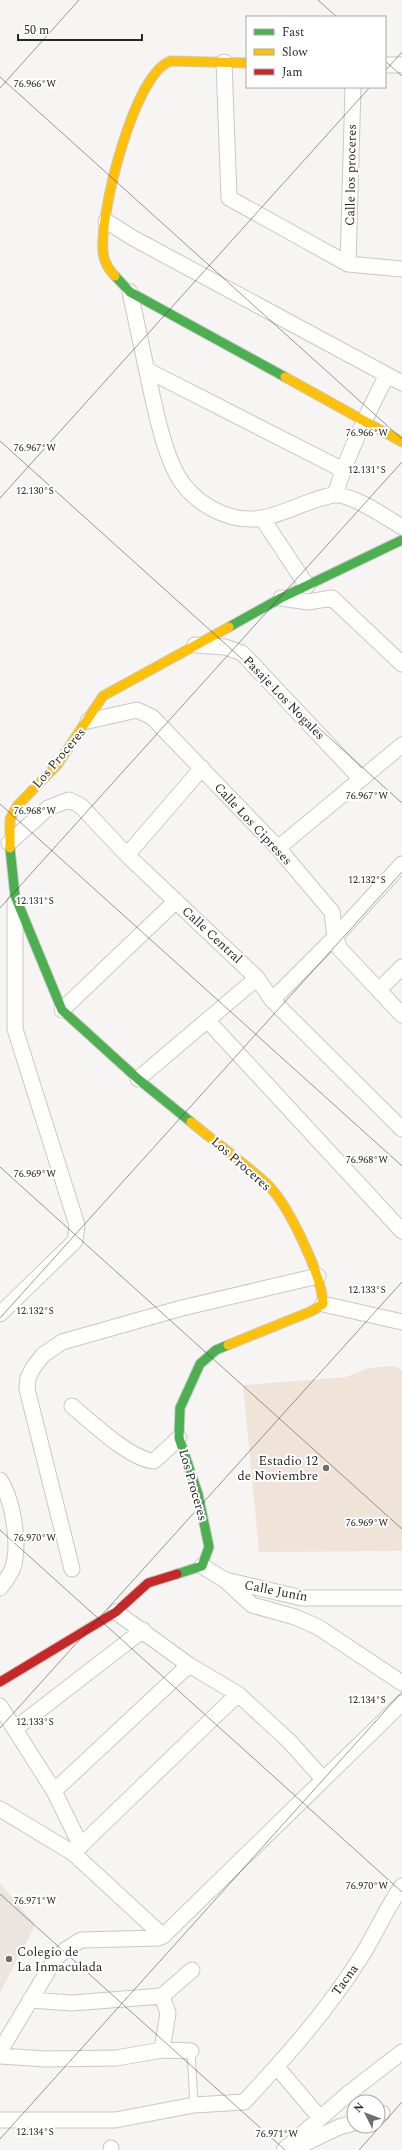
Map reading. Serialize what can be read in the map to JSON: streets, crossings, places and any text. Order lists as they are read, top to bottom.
{
  "streets": {
    "street": [
      "Calle los proceres",
      "Pasaje Los Nogales",
      "Los Proceres",
      "Calle Los Cipreses",
      "Calle Central",
      "Calle Junín",
      "Tacna"
    ]
  },
  "crossings": [
    ["Pasaje Los Nogales", "Los Proceres"],
    ["Los Proceres", "Calle Los Cipreses"],
    ["Los Proceres", "Calle Central"],
    ["Los Proceres", "Calle Junín"]
  ],
  "places": ["Estadio 12 de Noviembre", "Colegio de La Inmaculada"],
  "legend": ["Fast", "Slow", "Jam"],
  "scale_bar": "50 m",
  "north": "top left",
  "coordinates": [
    "76.966°W",
    "76.967°W",
    "12.131°S",
    "12.130°S",
    "76.968°W",
    "12.132°S",
    "76.969°W",
    "12.133°S",
    "76.970°W",
    "12.134°S",
    "76.971°W"
  ]
}
